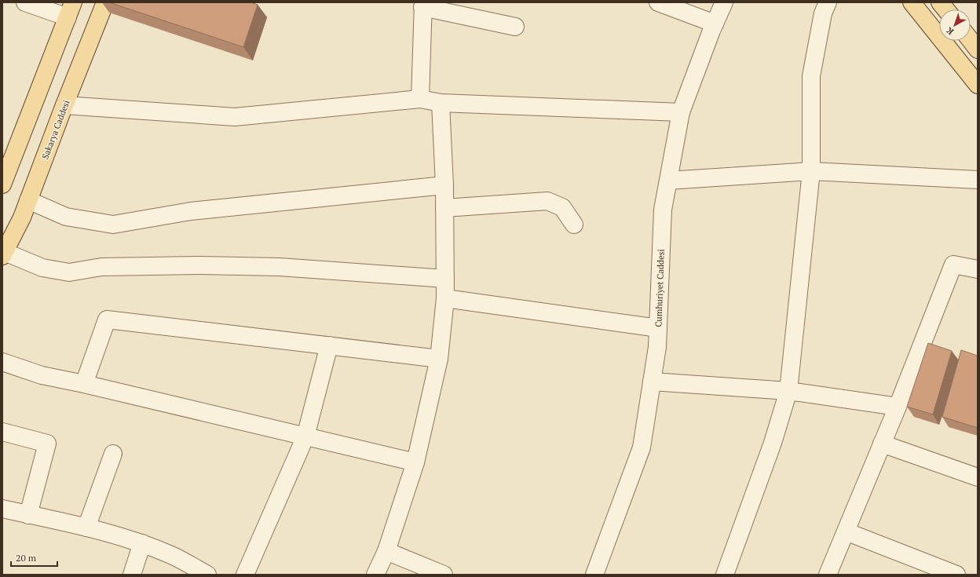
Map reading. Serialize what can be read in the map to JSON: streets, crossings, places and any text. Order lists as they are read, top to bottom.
{
  "streets": {
    "main road": ["Sakarya Caddesi"],
    "street": ["Cumhuriyet Caddesi"]
  },
  "scale_bar": "20 m",
  "north": "bottom left"
}
